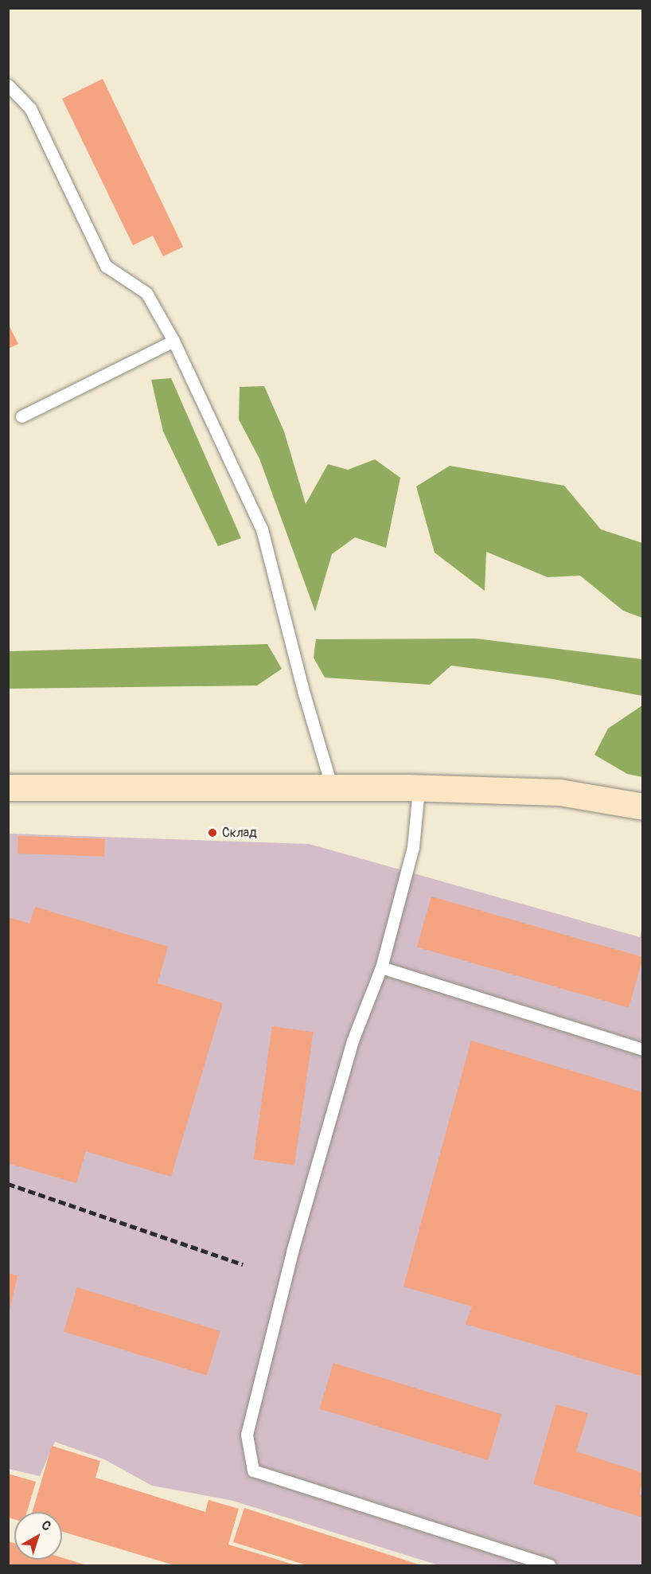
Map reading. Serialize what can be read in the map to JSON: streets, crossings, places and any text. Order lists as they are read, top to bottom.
{
  "places": ["Склад"],
  "north": "top right"
}
